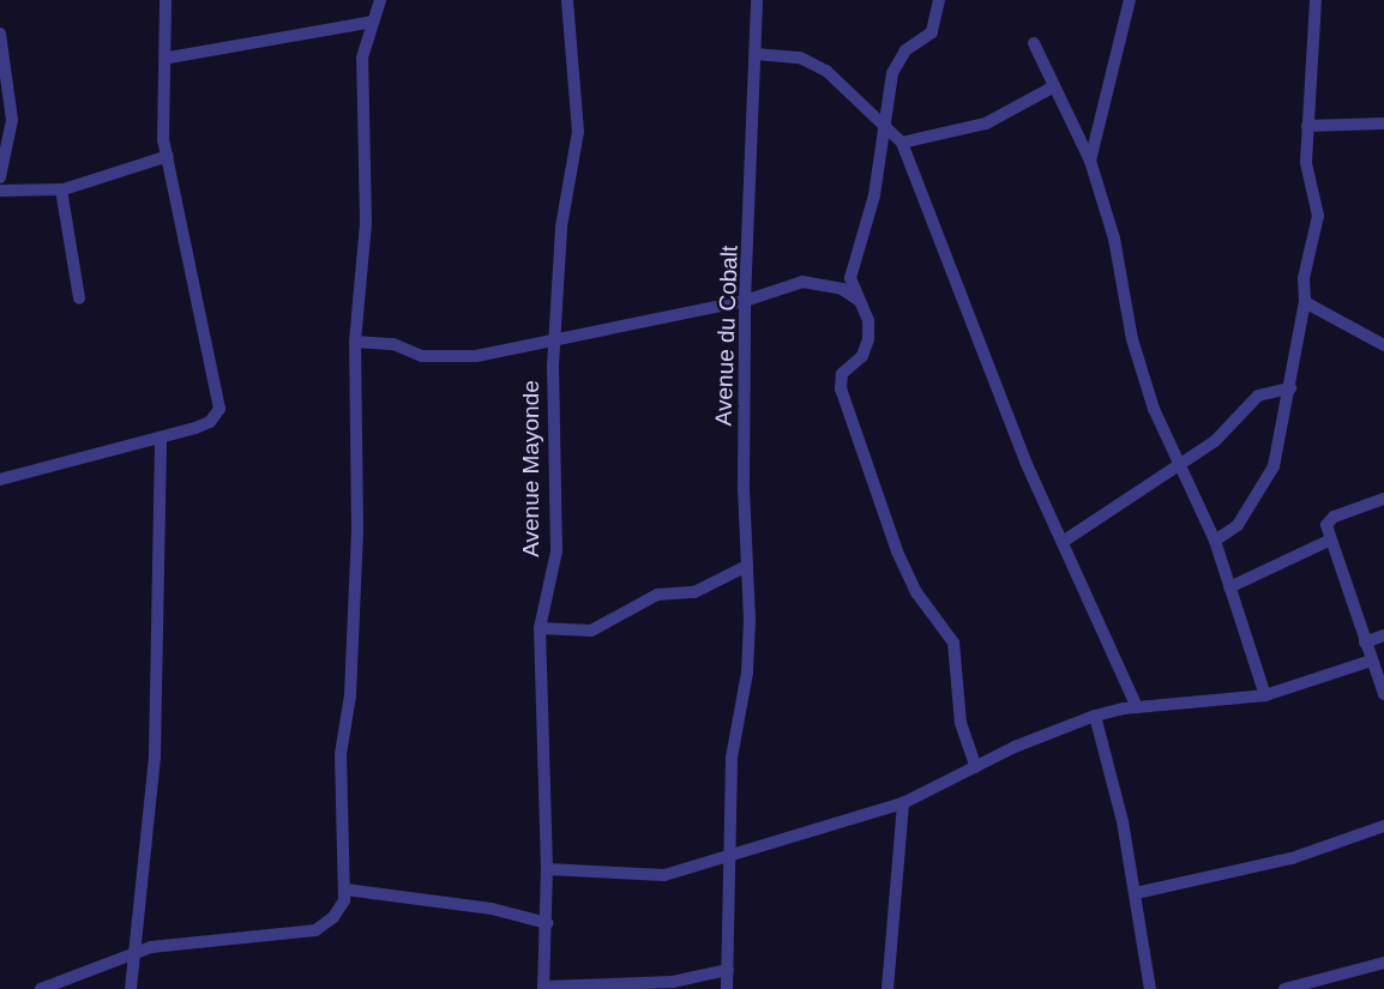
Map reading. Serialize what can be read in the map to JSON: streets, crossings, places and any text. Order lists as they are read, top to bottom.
{
  "streets": {
    "street": ["Avenue du Cobalt", "Avenue Mayonde"]
  }
}
